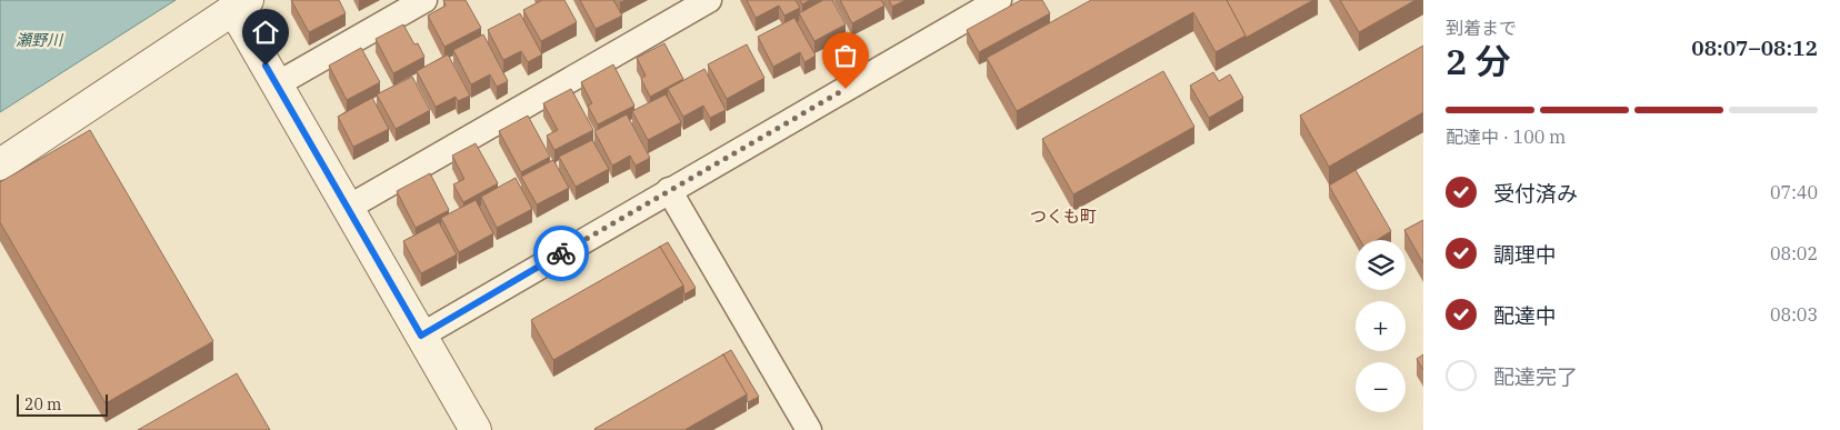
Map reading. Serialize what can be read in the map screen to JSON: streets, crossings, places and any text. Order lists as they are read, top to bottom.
{
  "districts": ["つくも町"],
  "water": ["瀬野川"],
  "scale_bar": "20 m",
  "page": {
    "heading": ["2 分", "到着まで", "08:07–08:12"],
    "bar": "配達中 · 100 m",
    "list": [
      ["受付済み", "07:40"],
      ["調理中", "08:02"],
      ["配達中", "08:03"],
      "配達完了"
    ],
    "map_buttons": ["+", "−"],
    "scale": "20 m"
  }
}
